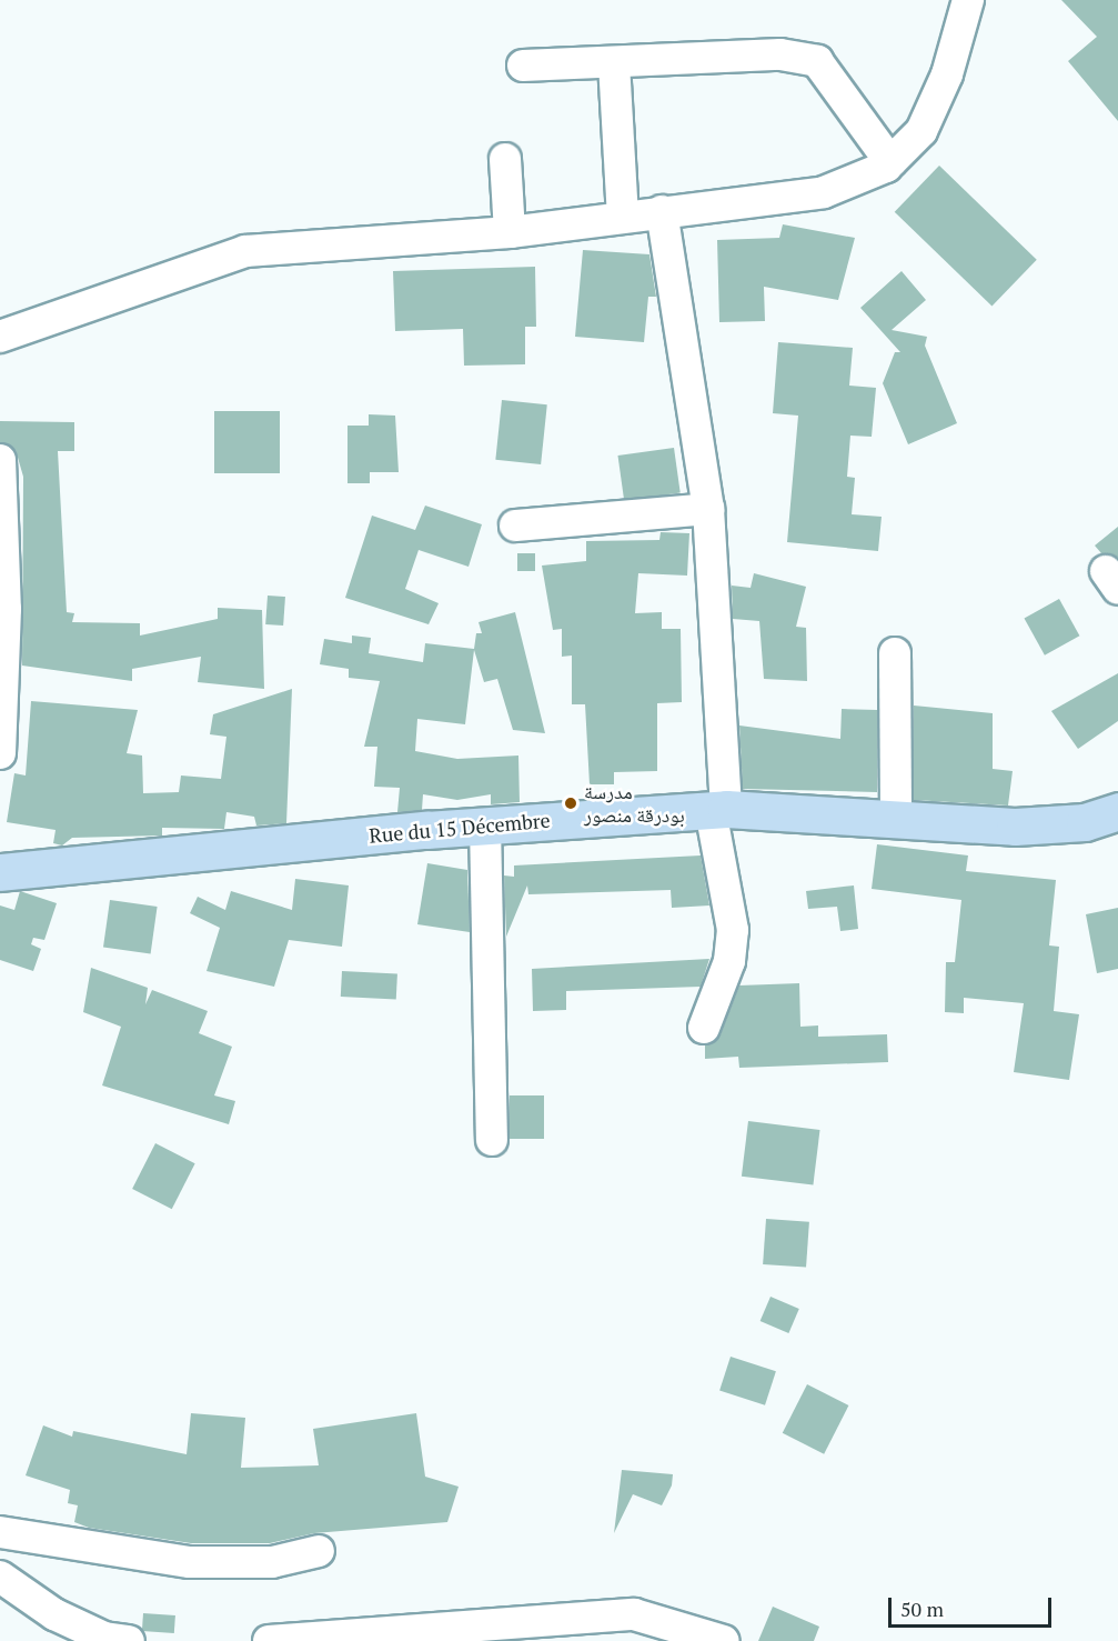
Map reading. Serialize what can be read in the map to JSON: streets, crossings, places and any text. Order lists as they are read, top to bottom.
{
  "streets": {
    "main road": ["Rue du 15 Décembre"]
  },
  "places": ["مدرسة بودرقة منصور"],
  "scale_bar": "50 m"
}
